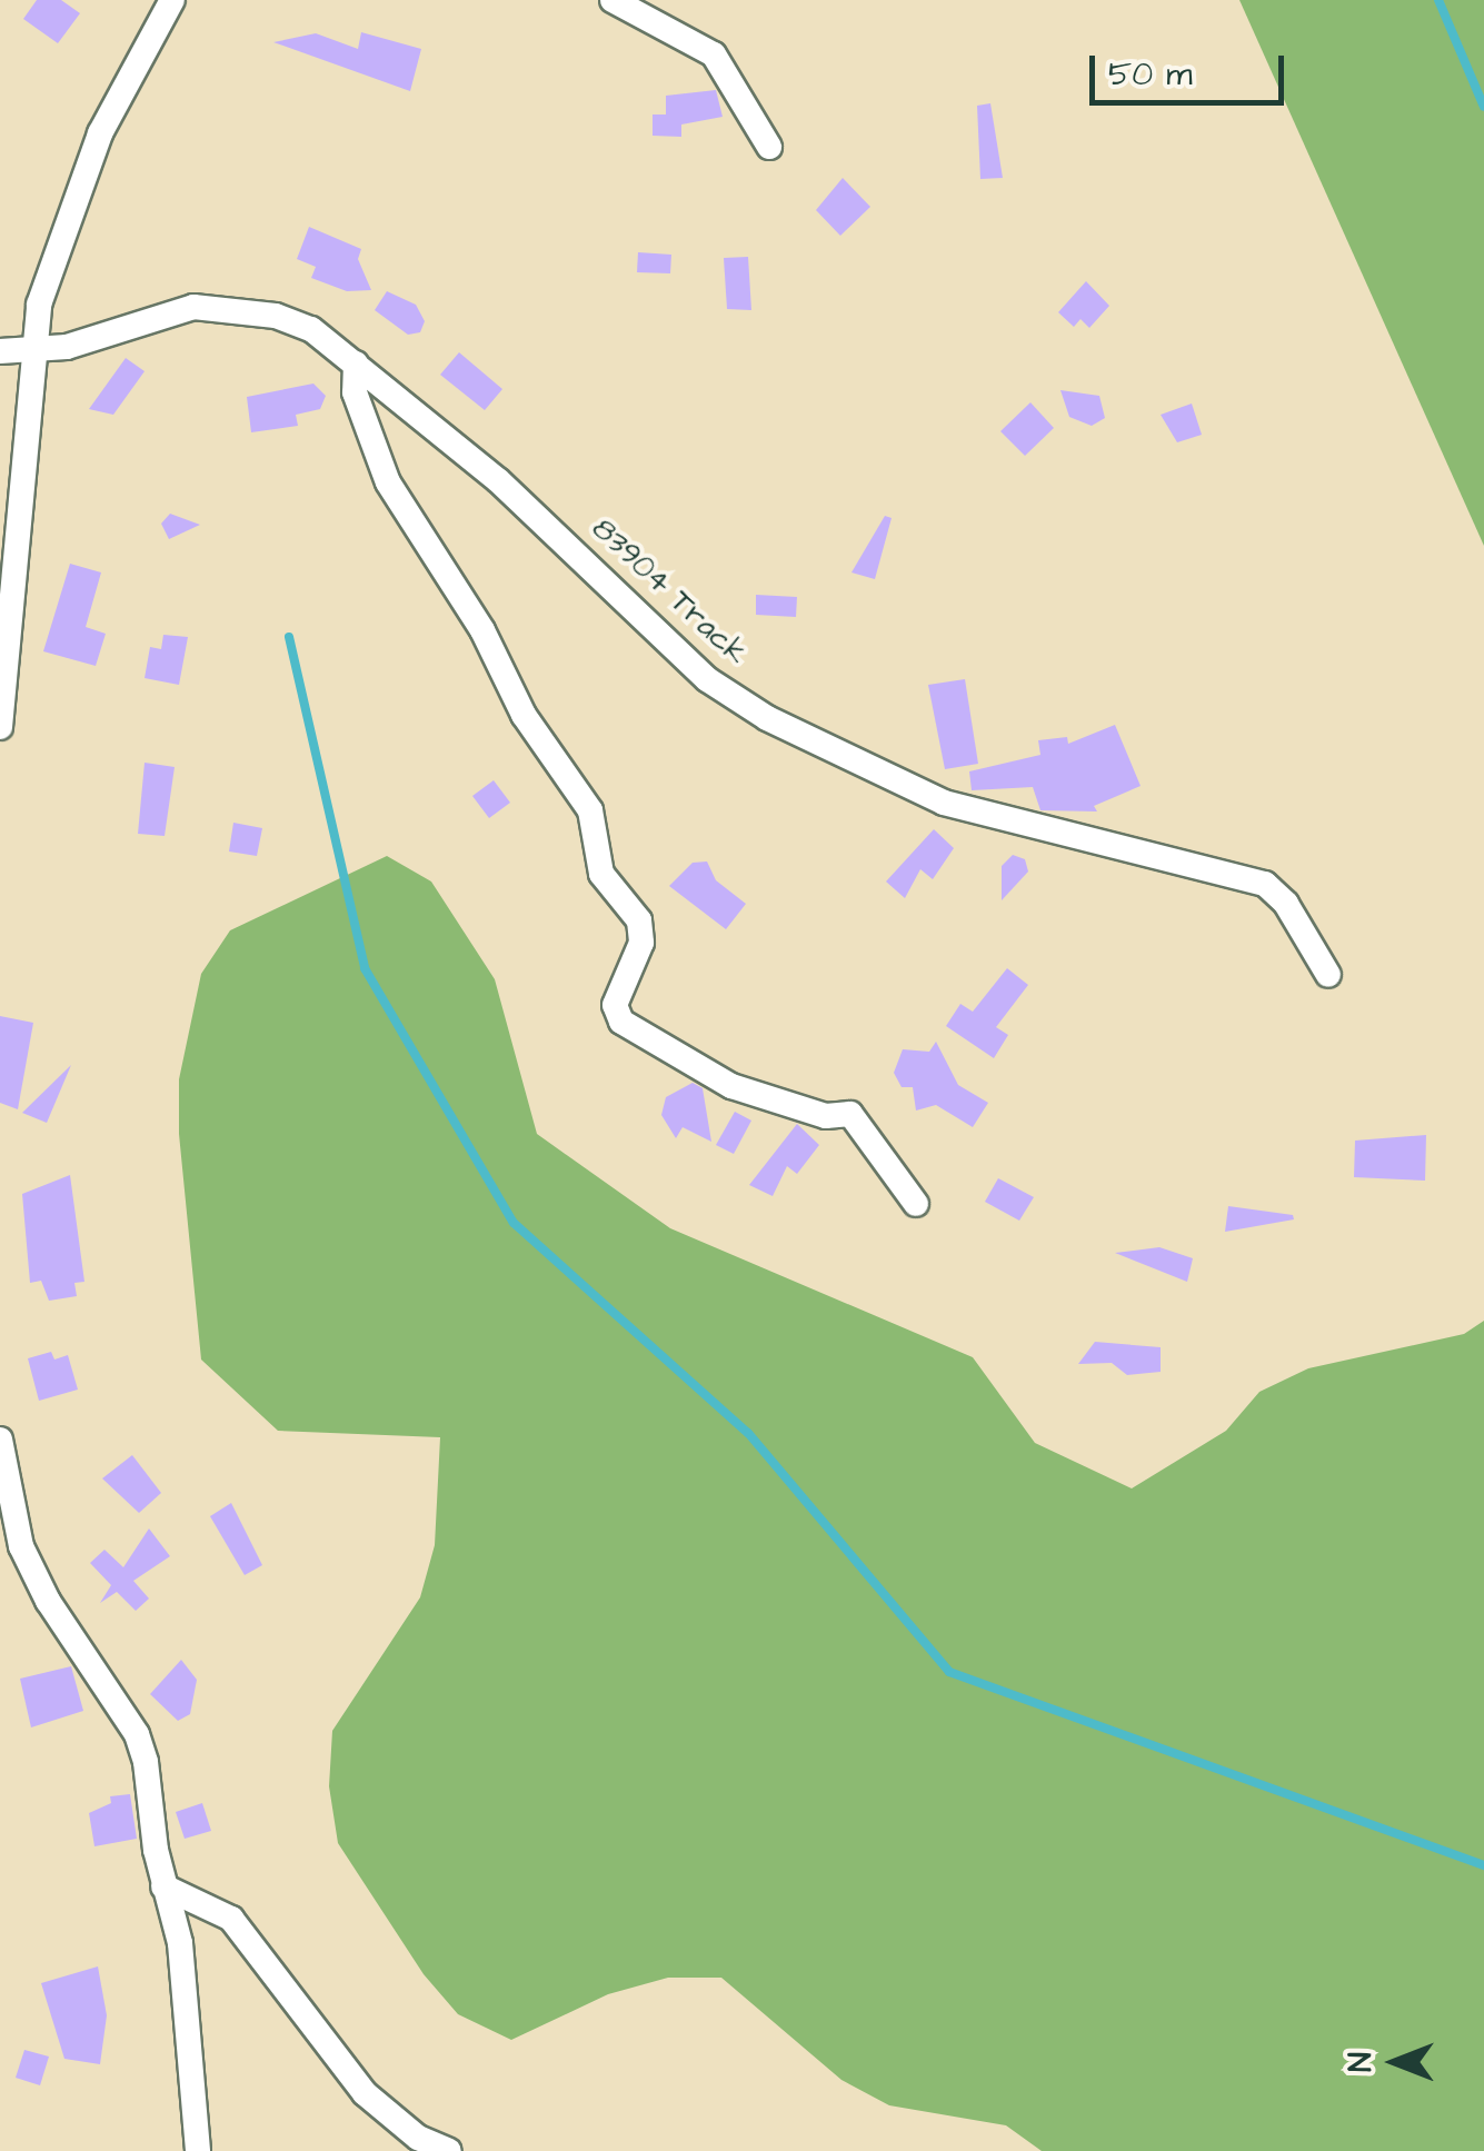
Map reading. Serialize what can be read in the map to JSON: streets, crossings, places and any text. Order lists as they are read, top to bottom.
{
  "streets": {
    "street": ["83904 Track"]
  },
  "scale_bar": "50 m",
  "north": "left"
}
